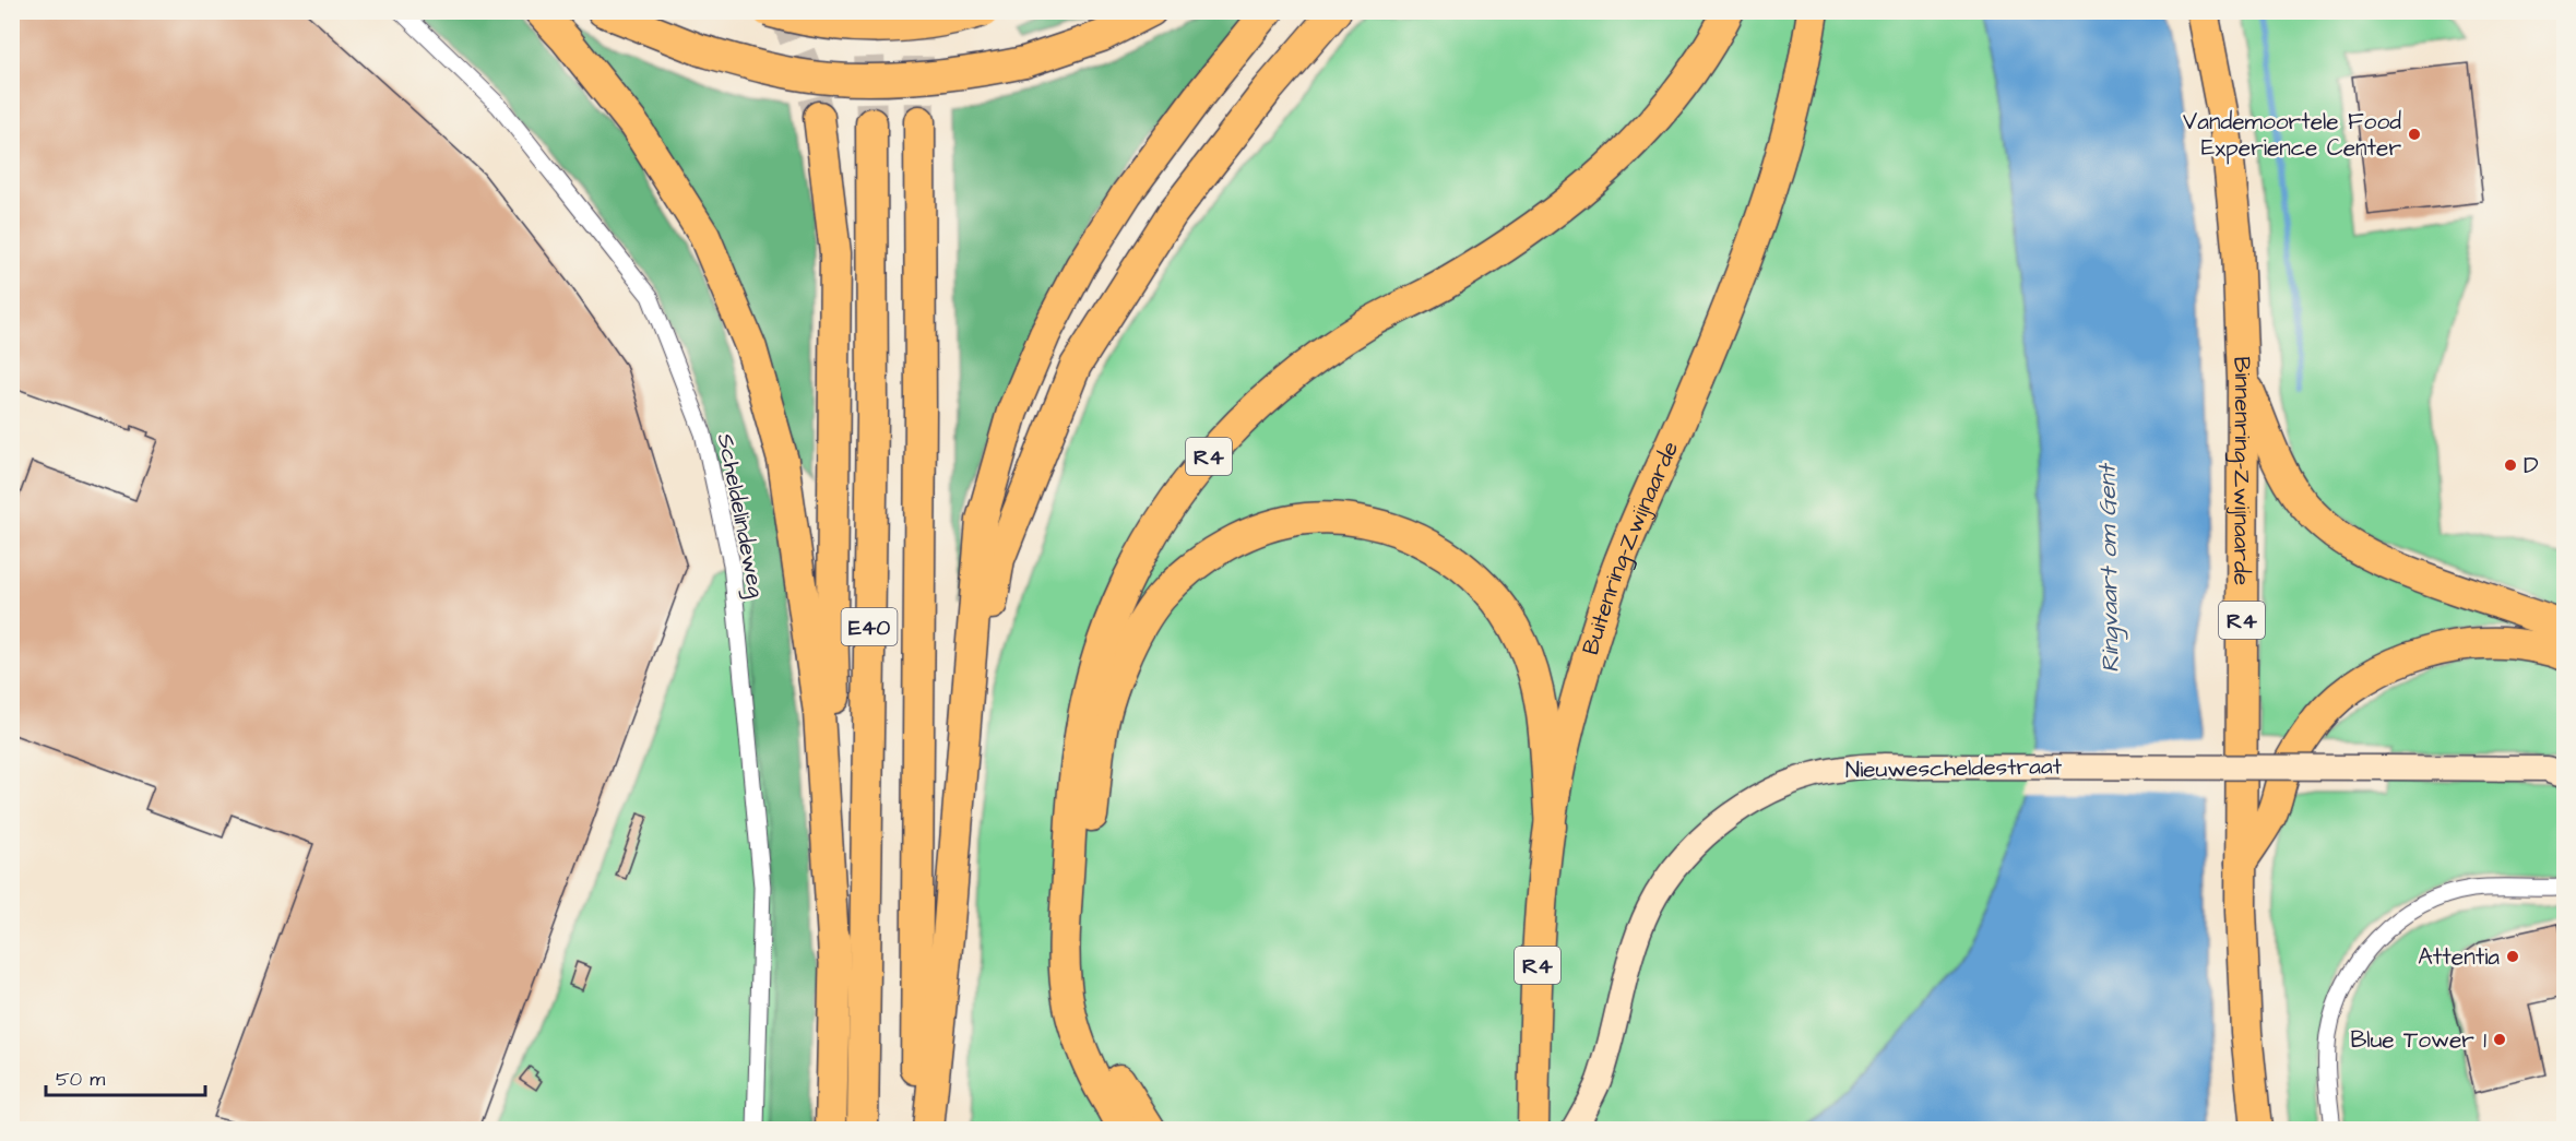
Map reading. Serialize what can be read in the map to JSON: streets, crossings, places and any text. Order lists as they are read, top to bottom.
{
  "streets": {
    "highway": [
      "R4",
      "Binnenring-Zwijnaarde",
      "Buitenring-Zwijnaarde",
      "E40"
    ],
    "main road": ["Nieuwescheldestraat"],
    "street": ["Scheldelindeweg"]
  },
  "crossings": [
    ["R4", "Binnenring-Zwijnaarde"],
    ["R4", "Buitenring-Zwijnaarde"]
  ],
  "water": ["Ringvaart om Gent"],
  "places": [
    "Vandemoortele Food Experience Center",
    "D",
    "Attentia",
    "Blue Tower 1"
  ],
  "scale_bar": "50 m"
}
